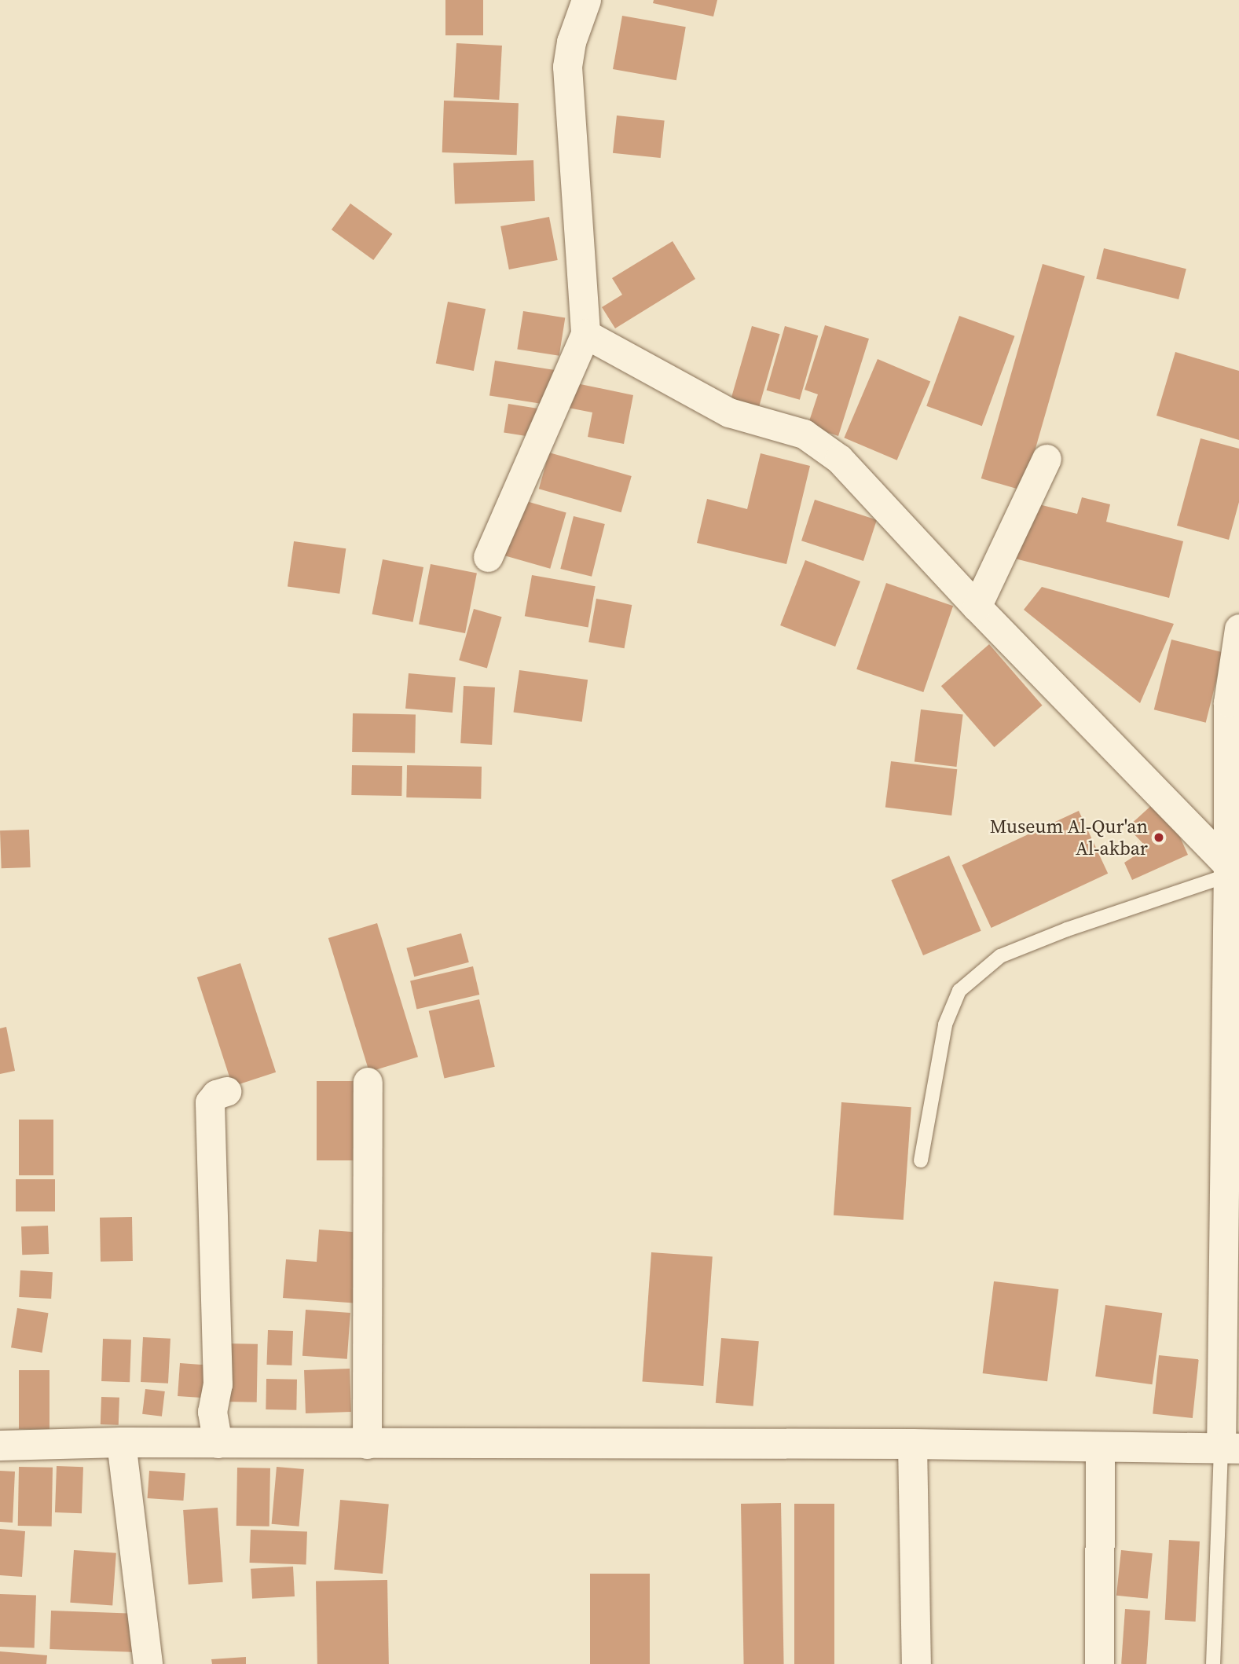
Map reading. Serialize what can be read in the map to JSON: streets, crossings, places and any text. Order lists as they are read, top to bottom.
{
  "places": ["Museum Al-Qur'an Al-akbar"]
}
